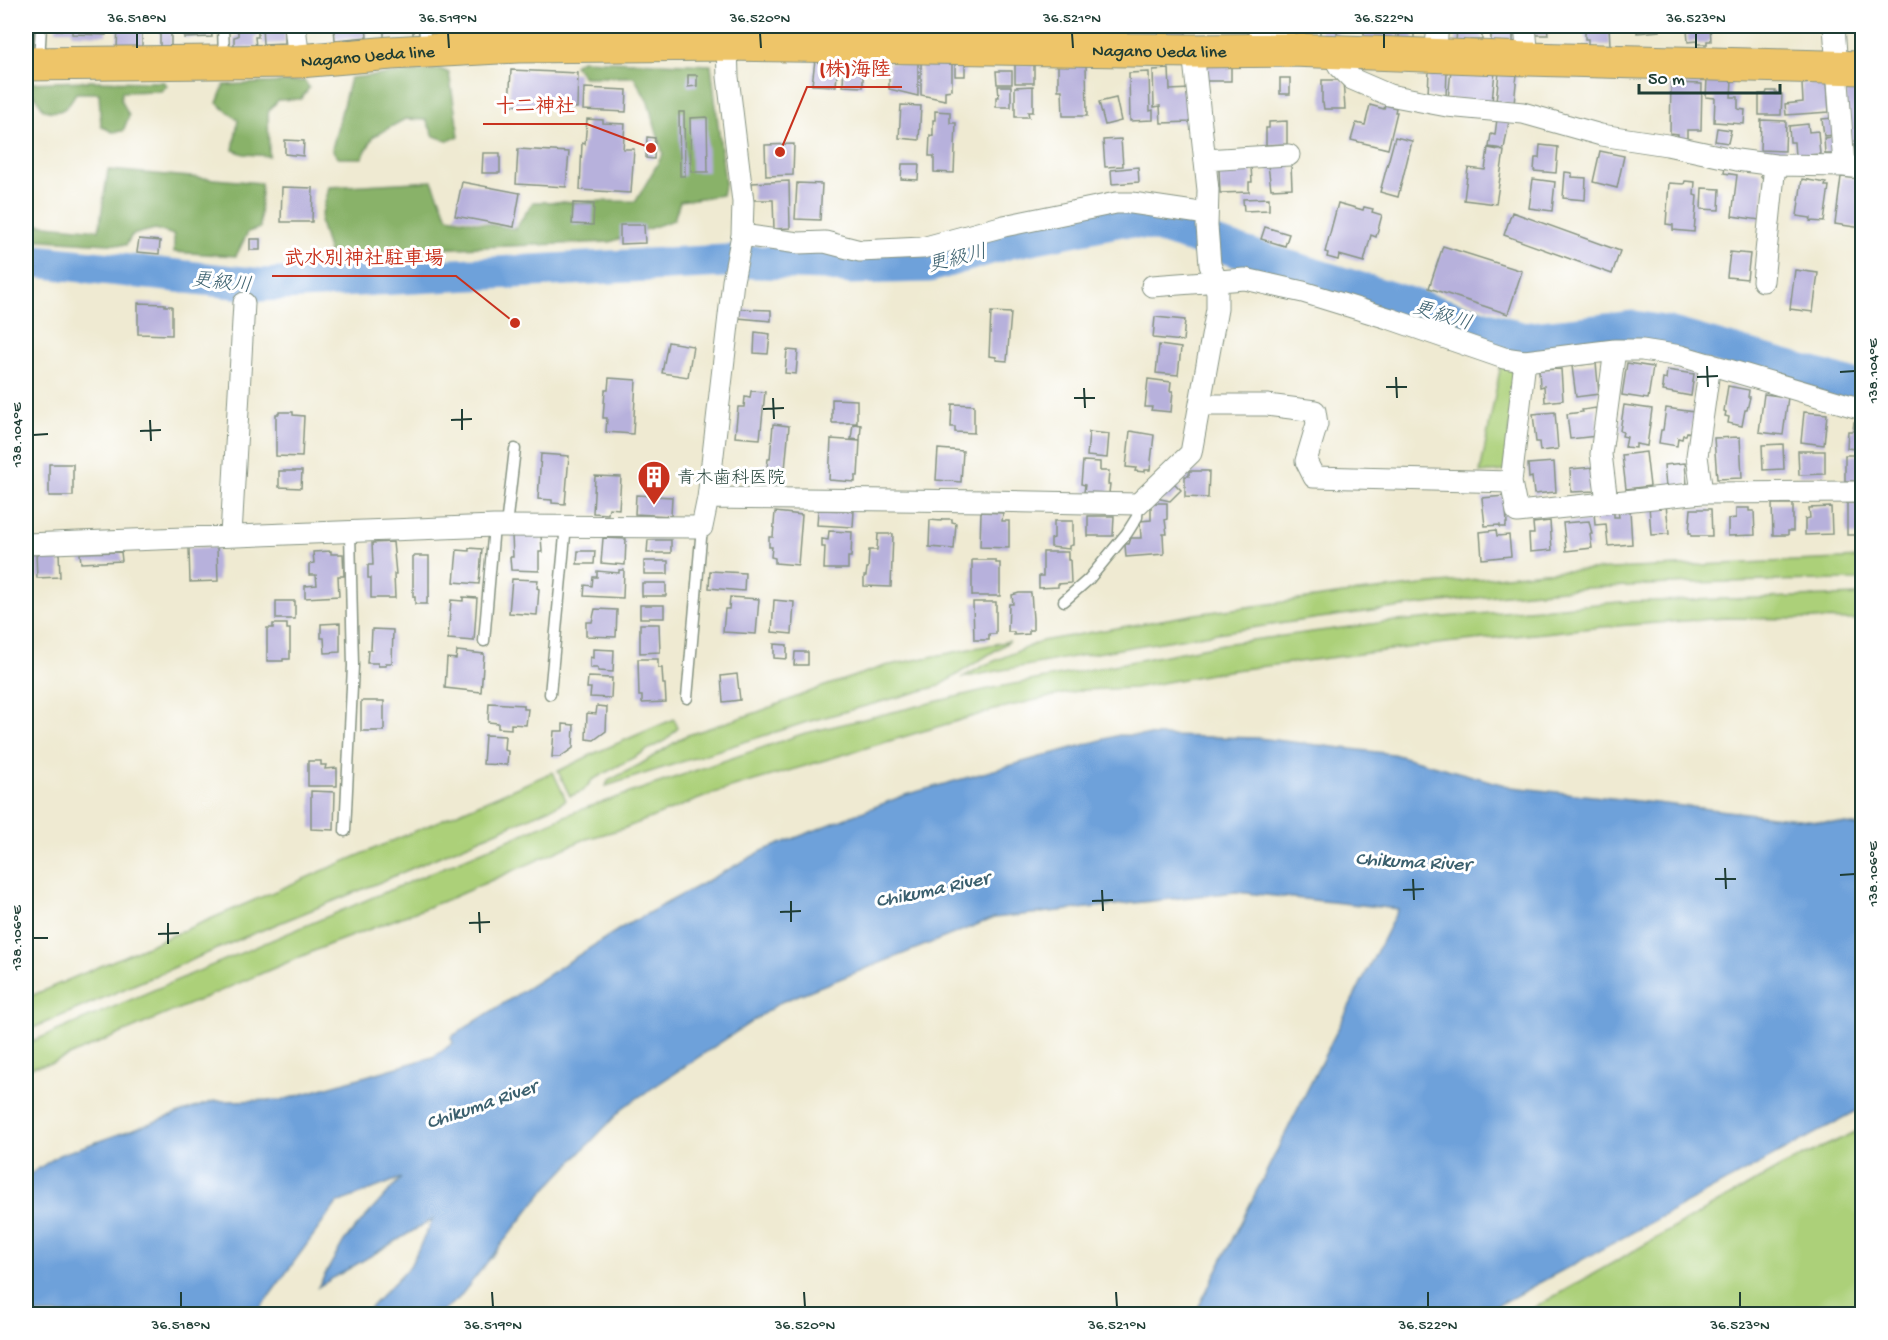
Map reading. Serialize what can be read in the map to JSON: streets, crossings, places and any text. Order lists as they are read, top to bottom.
{
  "streets": {
    "main road": ["Nagano Ueda line"]
  },
  "water": ["更級川", "Chikuma River"],
  "places": {
    "other": ["十二神社", "(株)海陸", "武水別神社駐車場"],
    "building": ["青木歯科医院"]
  },
  "scale_bar": "50 m",
  "coordinates": [
    "36.518°N",
    "36.519°N",
    "36.520°N",
    "36.521°N",
    "36.522°N",
    "36.523°N",
    "138.104°E",
    "138.106°E"
  ]
}
